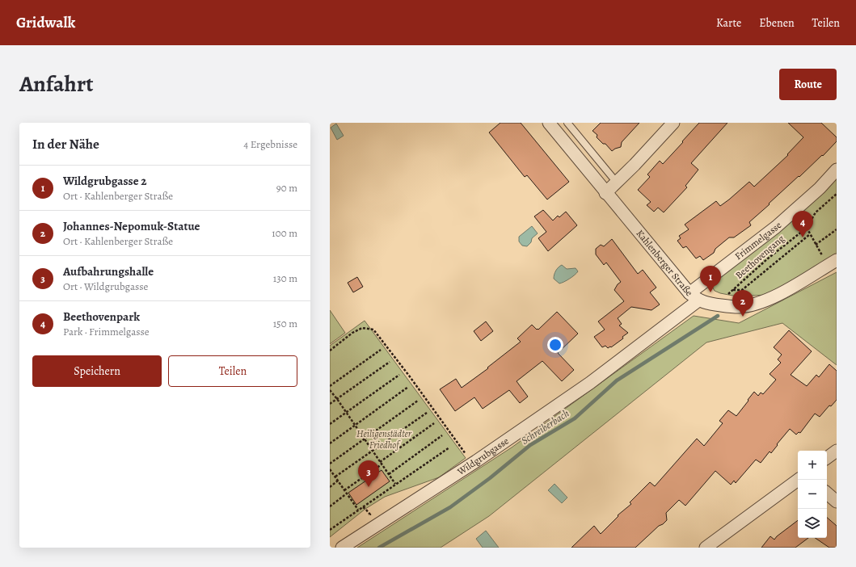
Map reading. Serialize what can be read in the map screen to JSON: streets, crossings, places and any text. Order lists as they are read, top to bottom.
{
  "streets": {
    "street": ["Frimmelgasse", "Kahlenberger Straße", "Wildgrubgasse"],
    "path": ["Beethovengang"]
  },
  "crossings": [
    ["Frimmelgasse", "Kahlenberger Straße"],
    ["Frimmelgasse", "Wildgrubgasse"],
    ["Kahlenberger Straße", "Wildgrubgasse"]
  ],
  "water": ["Schreiberbach"],
  "parks": ["Heiligenstädter Friedhof"],
  "page": {
    "header": "Gridwalk",
    "nav": ["Karte", "Ebenen", "Teilen"],
    "title": "Anfahrt",
    "buttons": [
      "Route",
      ["Speichern", "Teilen"]
    ],
    "heading": ["In der Nähe", "4 Ergebnisse"],
    "list": [
      {
        "mark": "1",
        "name": "Wildgrubgasse 2",
        "note": "Ort · Kahlenberger Straße",
        "value": "90 m"
      },
      {
        "mark": "2",
        "name": "Johannes-Nepomuk-Statue",
        "note": "Ort · Kahlenberger Straße",
        "value": "100 m"
      },
      {
        "mark": "3",
        "name": "Aufbahrungshalle",
        "note": "Ort · Wildgrubgasse",
        "value": "130 m"
      },
      {
        "mark": "4",
        "name": "Beethovenpark",
        "note": "Park · Frimmelgasse",
        "value": "150 m"
      }
    ],
    "pins": [
      "4",
      "1",
      "2",
      "3"
    ],
    "map_buttons": ["+", "−"]
  }
}
